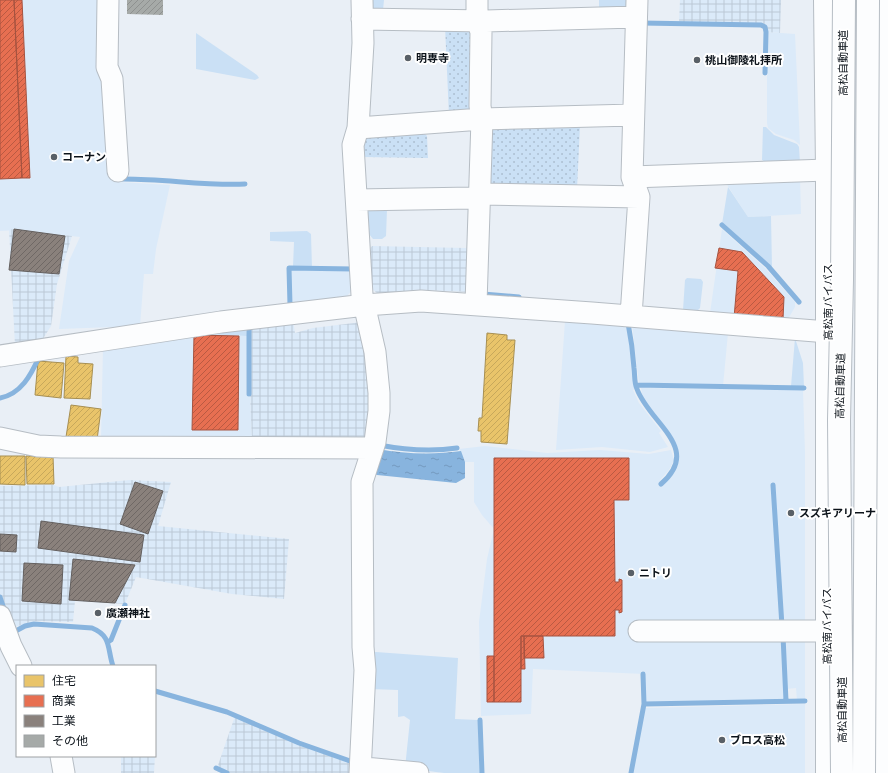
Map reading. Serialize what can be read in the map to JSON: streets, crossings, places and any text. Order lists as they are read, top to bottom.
{
  "streets": {
    "highway": ["高松自動車道", "高松南バイパス"]
  },
  "places": [
    "明専寺",
    "桃山御陵礼拝所",
    "コーナン",
    "スズキアリーナ",
    "ニトリ",
    "廣瀬神社",
    "ブロス高松"
  ],
  "legend": [
    "住宅",
    "商業",
    "工業",
    "その他"
  ]
}
